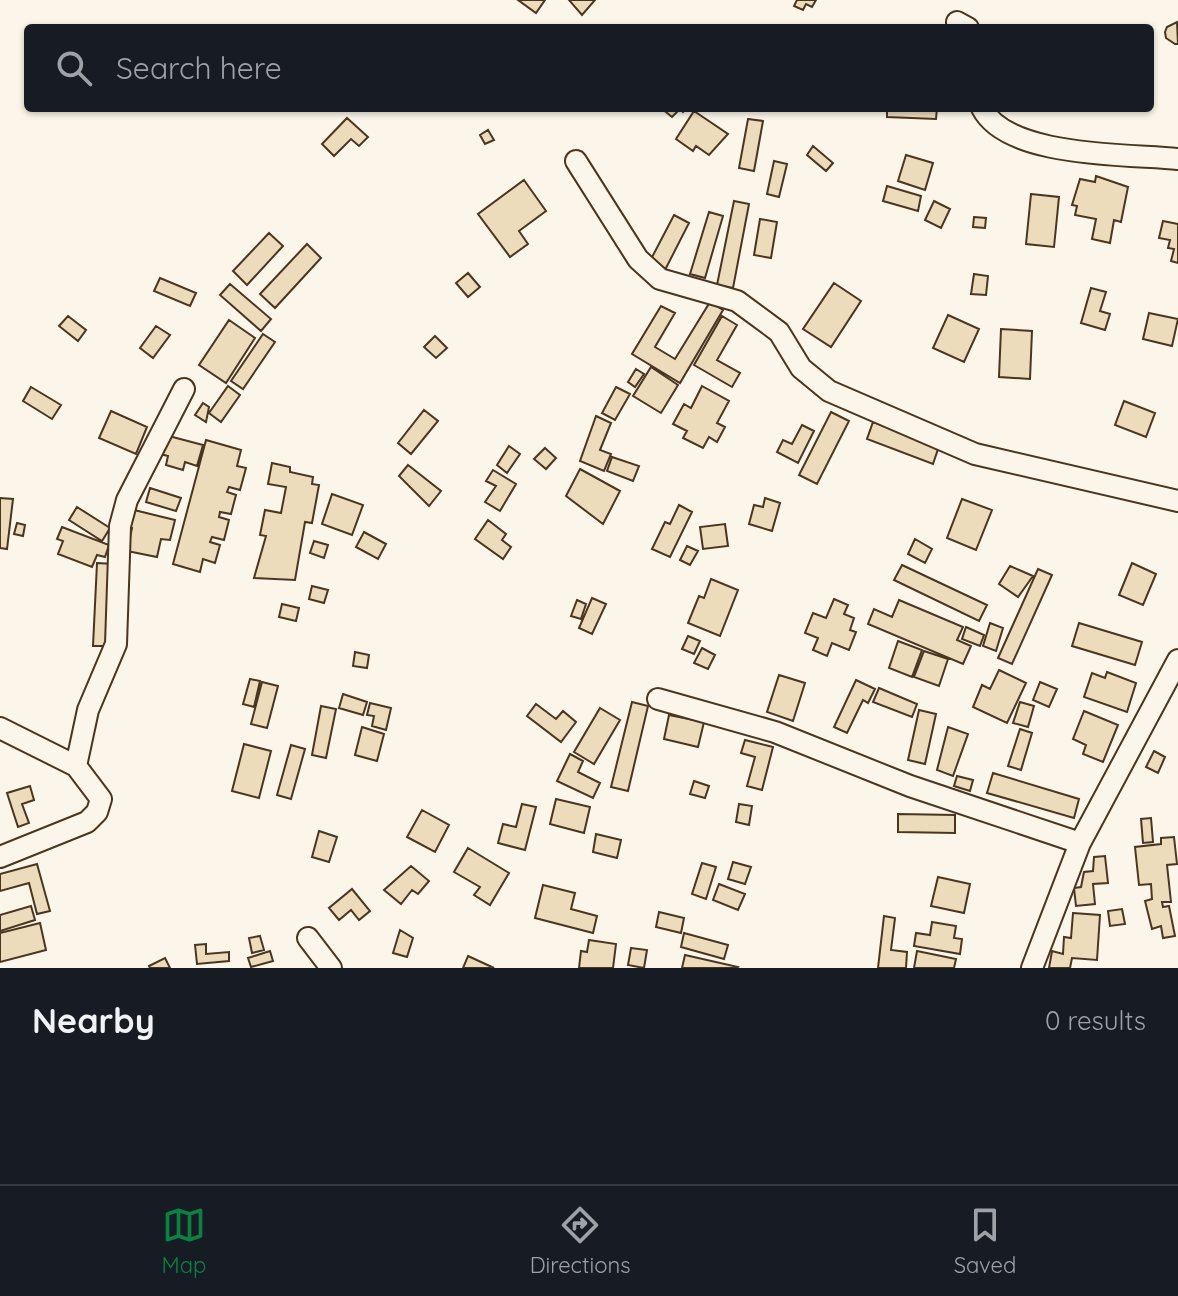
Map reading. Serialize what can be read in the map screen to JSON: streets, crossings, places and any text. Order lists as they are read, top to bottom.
{
  "page": {
    "search": "Search here",
    "heading": ["Nearby", "0 results"],
    "nav": ["Map", "Directions", "Saved"]
  }
}
